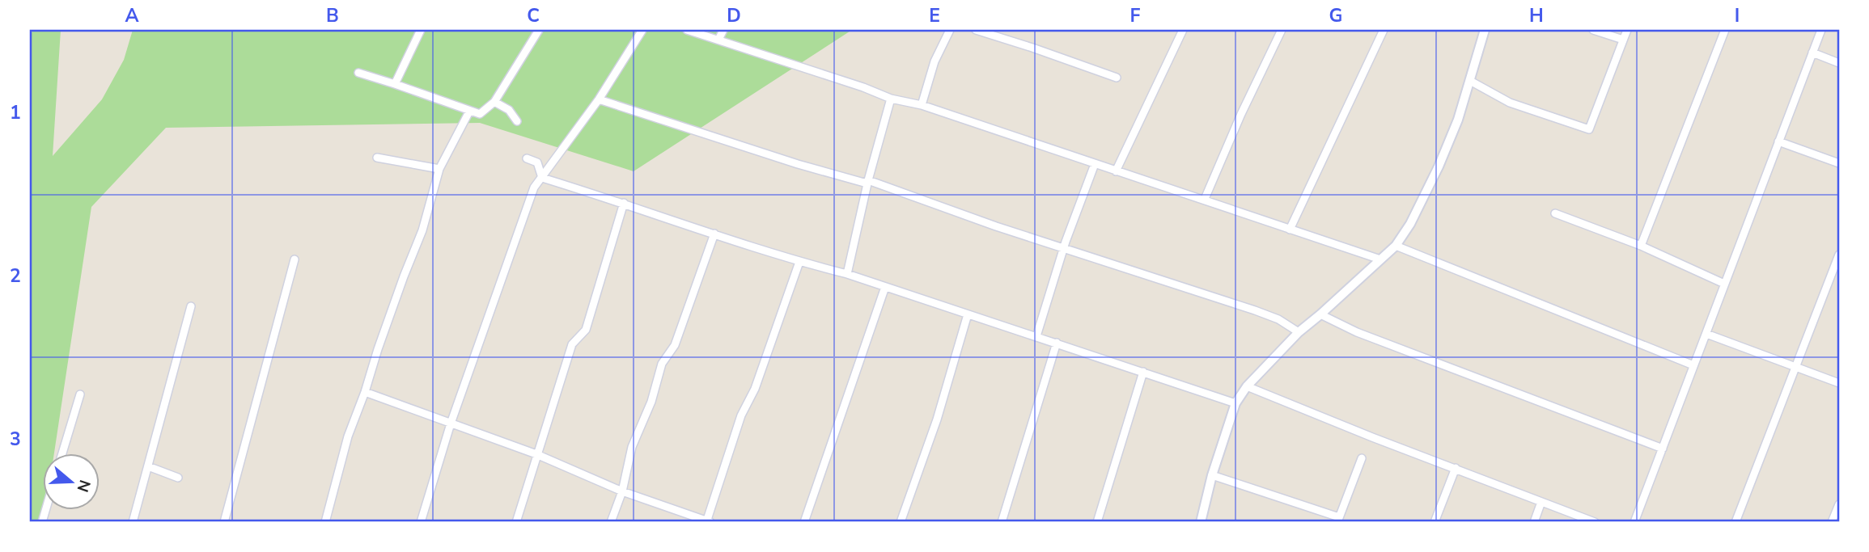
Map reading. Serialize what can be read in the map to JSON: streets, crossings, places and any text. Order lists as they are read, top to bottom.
{
  "north": "right",
  "grid": {
    "columns": [
      "A",
      "B",
      "C",
      "D",
      "E",
      "F",
      "G",
      "H",
      "I"
    ],
    "rows": ["1", "2", "3"]
  }
}
